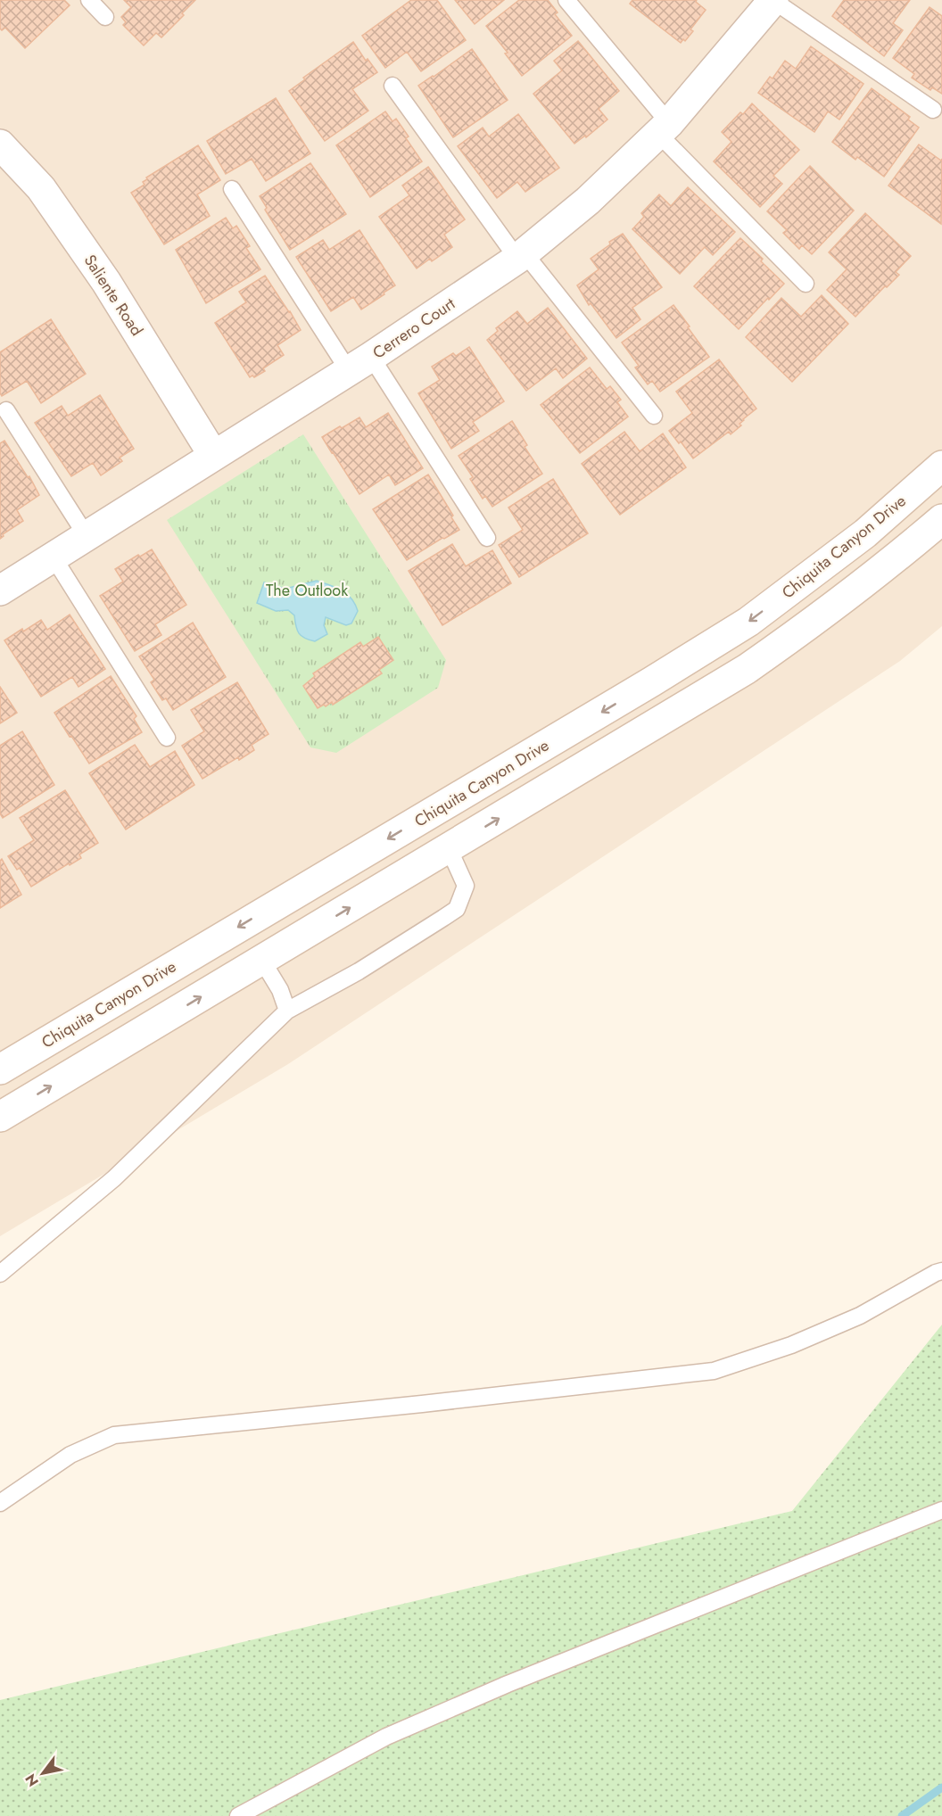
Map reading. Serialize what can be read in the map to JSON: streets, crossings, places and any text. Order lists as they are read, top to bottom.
{
  "streets": {
    "main road": ["Saliente Road", "Cerrero Court", "Chiquita Canyon Drive"]
  },
  "crossings": [
    ["Saliente Road", "Cerrero Court"]
  ],
  "parks": ["The Outlook"],
  "north": "bottom left"
}
